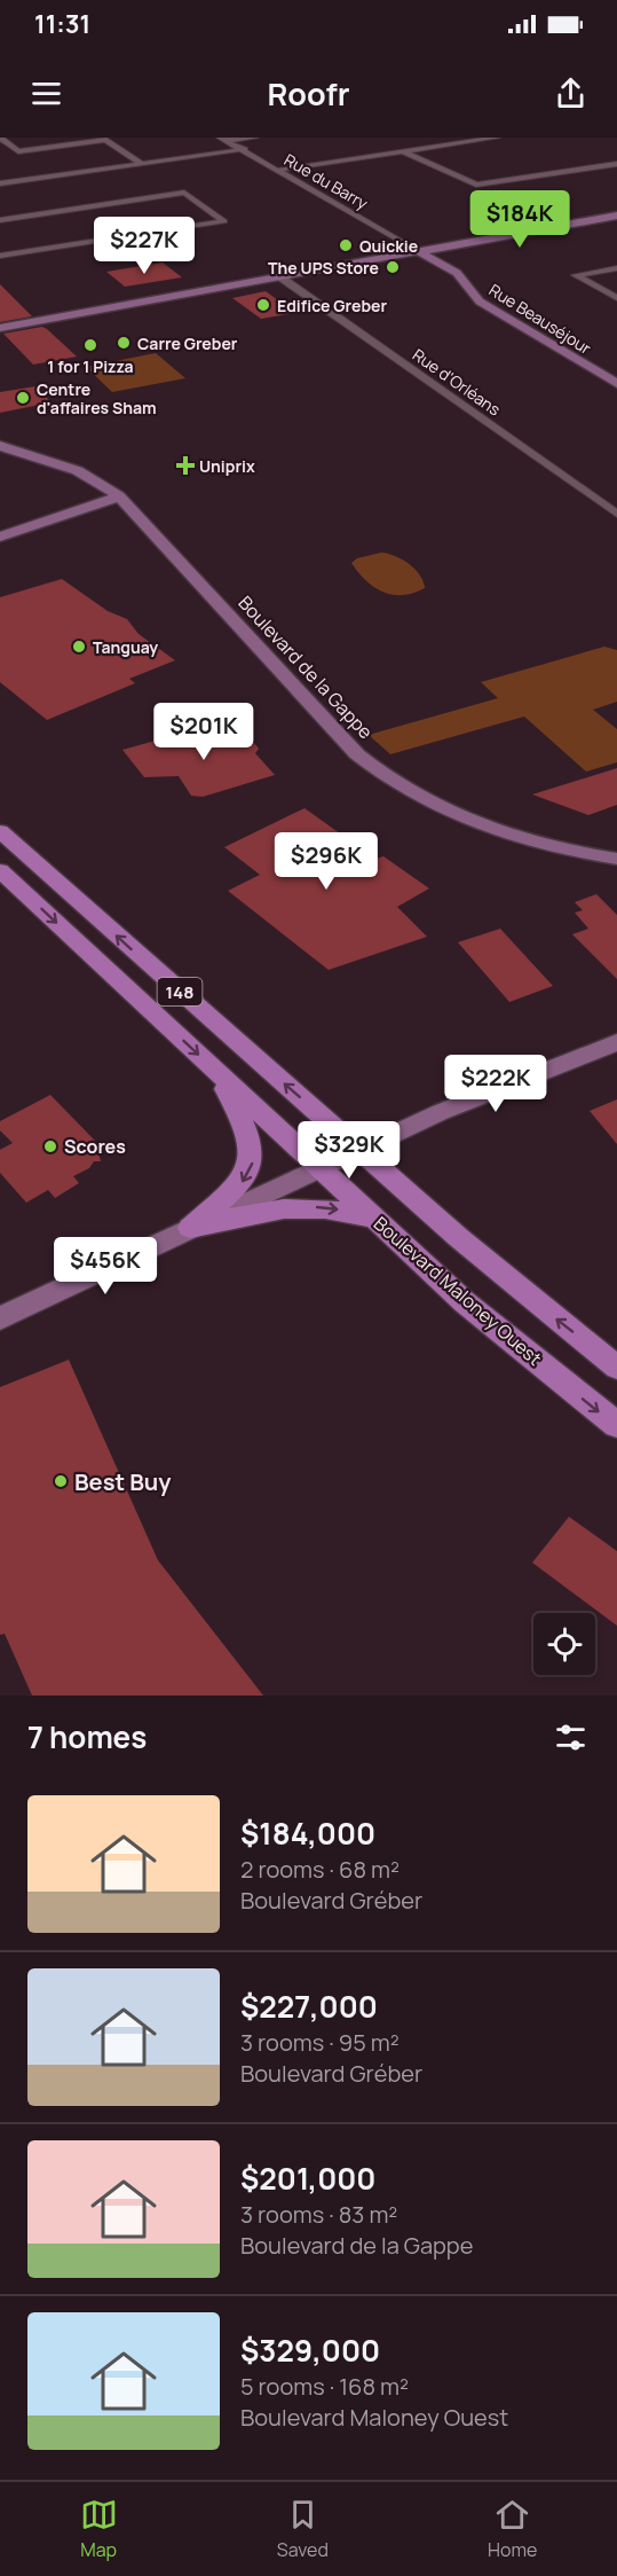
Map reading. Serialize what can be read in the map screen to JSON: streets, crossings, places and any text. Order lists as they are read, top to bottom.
{
  "streets": {
    "main road": ["148", "Boulevard Maloney Ouest"],
    "street": [
      "Rue du Barry",
      "Rue Beauséjour",
      "Rue d'Orléans",
      "Boulevard de la Gappe"
    ]
  },
  "crossings": [
    ["Rue du Barry", "Rue Beauséjour"]
  ],
  "places": {
    "other": [
      "Quickie",
      "The UPS Store",
      "Edifice Greber",
      "Carre Greber",
      "1 for 1 Pizza",
      "Centre d'affaires Sham",
      "Tanguay",
      "Scores",
      "Best Buy"
    ],
    "health": ["Uniprix"]
  },
  "page": {
    "status": "11:31",
    "header": "Roofr",
    "price": [
      "$184K",
      "$227K",
      "$201K",
      "$296K",
      "$222K",
      "$329K",
      "$456K"
    ],
    "heading": "7 homes",
    "list": [
      {
        "name": "$184,000",
        "note": "2 rooms · 68 m² · Boulevard Gréber"
      },
      {
        "name": "$227,000",
        "note": "3 rooms · 95 m² · Boulevard Gréber"
      },
      {
        "name": "$201,000",
        "note": "3 rooms · 83 m² · Boulevard de la Gappe"
      },
      {
        "name": "$329,000",
        "note": "5 rooms · 168 m² · Boulevard Maloney Ouest"
      }
    ],
    "tabs": ["Map", "Saved", "Home"]
  }
}
